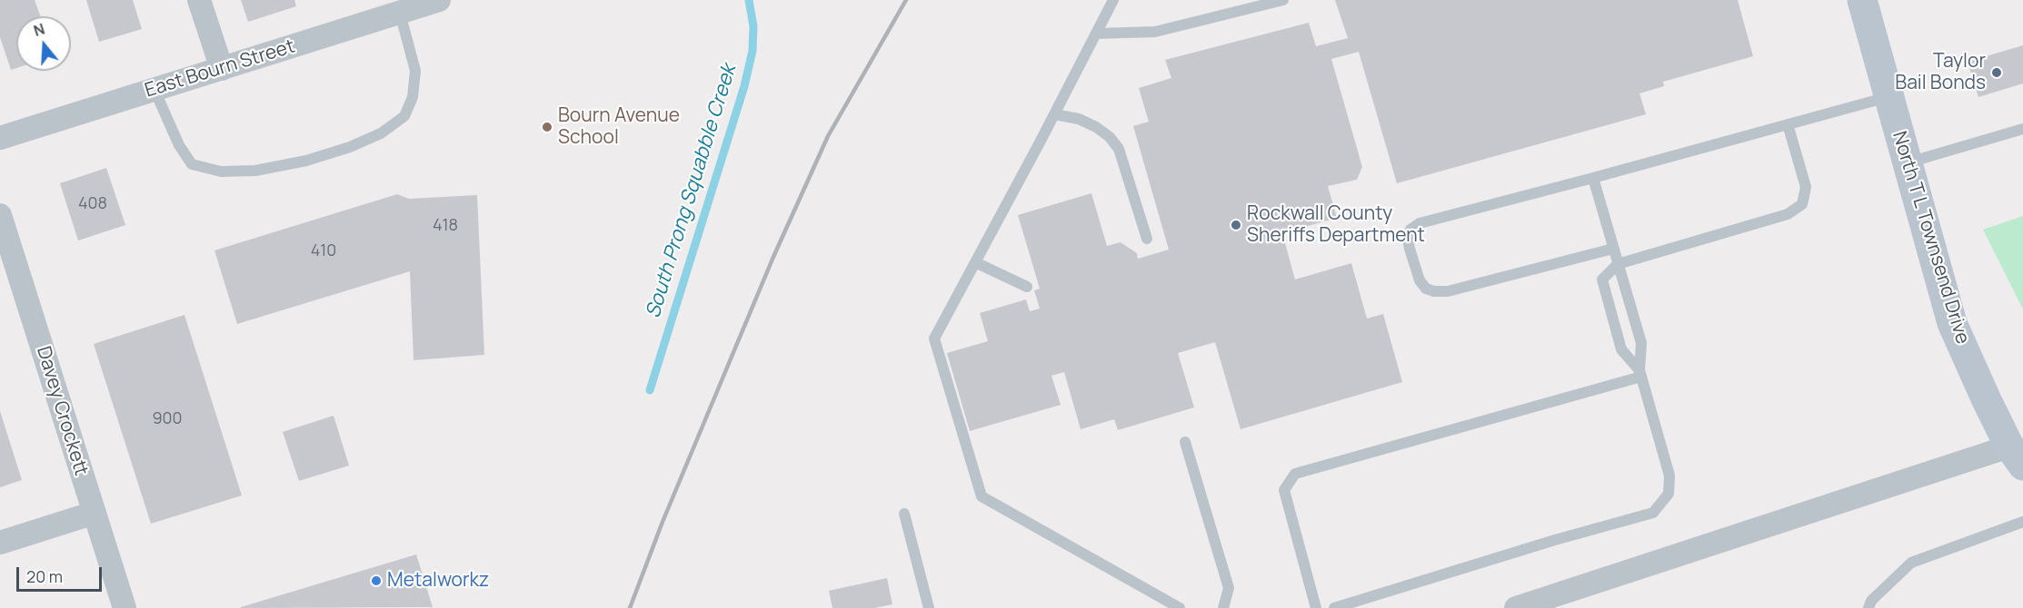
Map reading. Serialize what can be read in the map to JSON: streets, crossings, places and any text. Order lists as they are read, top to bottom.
{
  "streets": {
    "street": ["East Bourn Street", "North T L Townsend Drive", "Davey Crockett"]
  },
  "water": ["South Prong Squabble Creek"],
  "places": [
    "Taylor Bail Bonds",
    "Bourn Avenue School",
    "Rockwall County Sheriffs Department",
    "Metalworkz"
  ],
  "house_numbers": [
    "408",
    "418",
    "410",
    "900"
  ],
  "scale_bar": "20 m",
  "north": "top"
}
